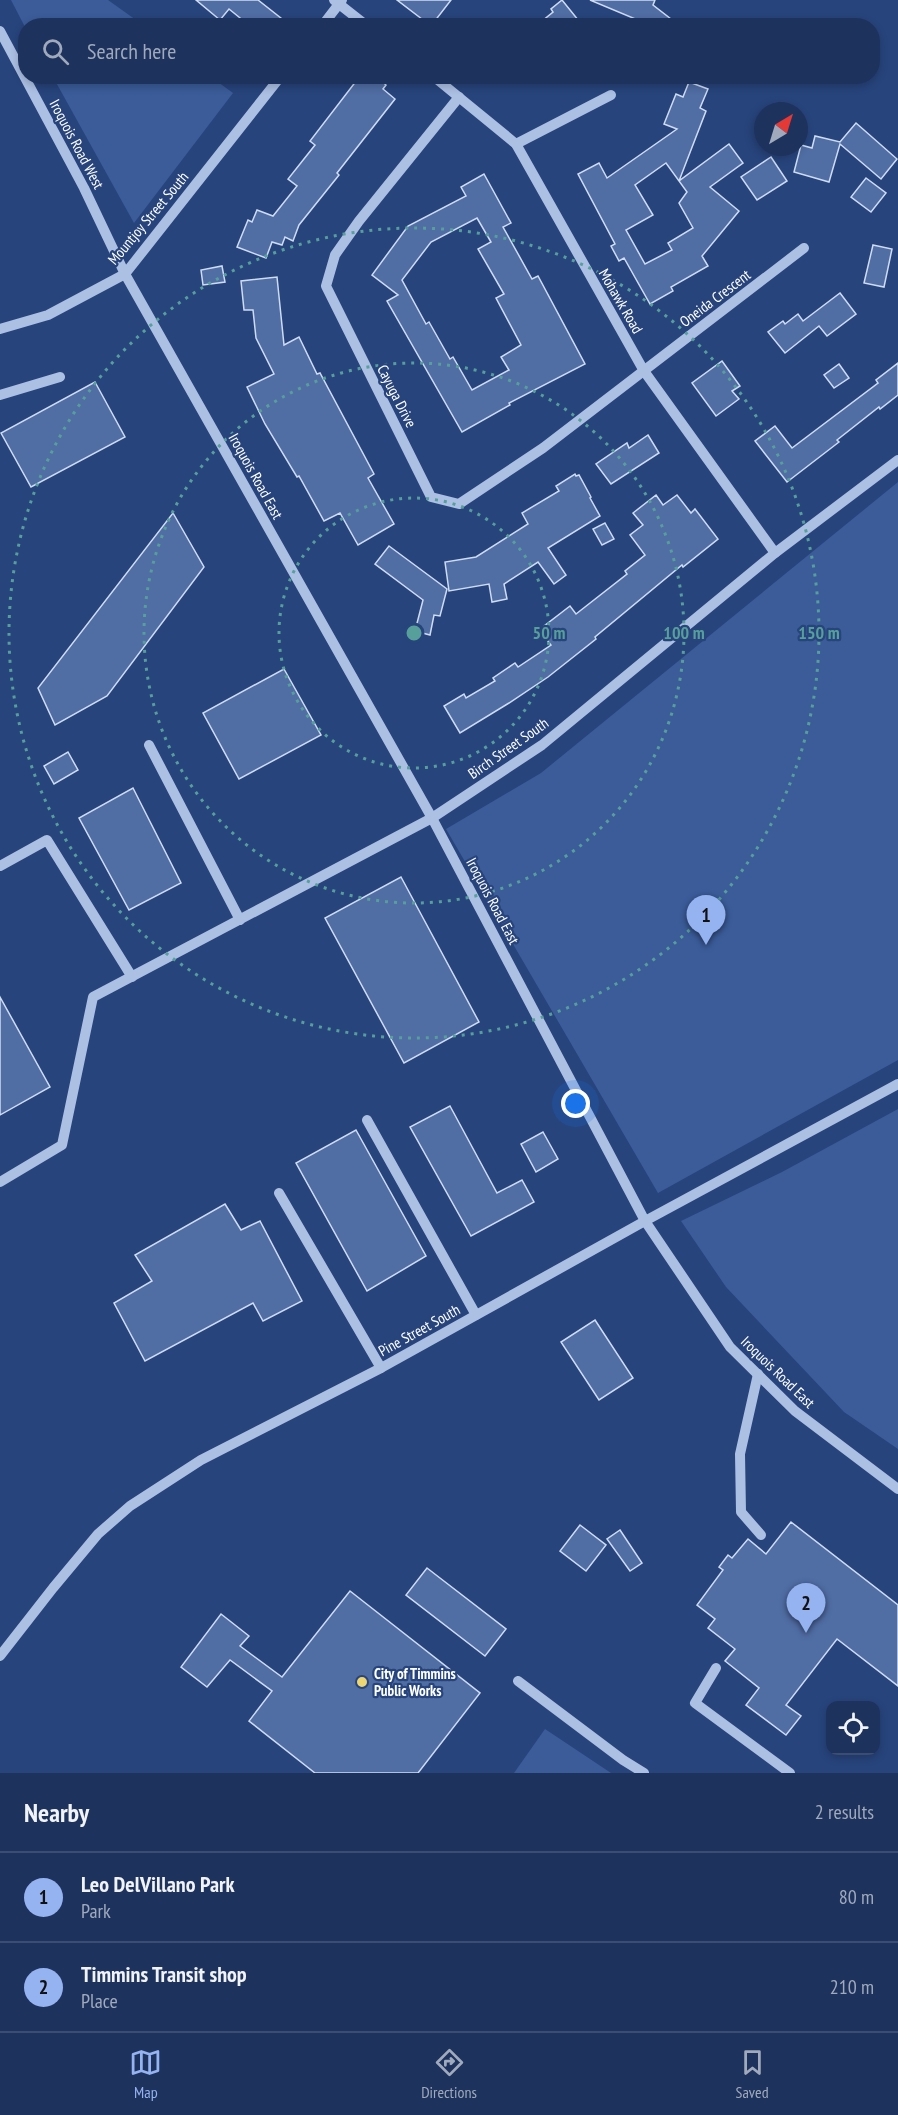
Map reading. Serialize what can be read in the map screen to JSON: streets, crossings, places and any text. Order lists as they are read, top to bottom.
{
  "streets": {
    "street": [
      "Iroquois Road West",
      "Mountjoy Street South",
      "Oneida Crescent",
      "Mohawk Road",
      "Cayuga Drive",
      "Iroquois Road East",
      "Birch Street South",
      "Pine Street South"
    ]
  },
  "crossings": [
    ["Iroquois Road West", "Mountjoy Street South"],
    ["Iroquois Road West", "Iroquois Road East"],
    ["Mountjoy Street South", "Iroquois Road East"],
    ["Oneida Crescent", "Mohawk Road"],
    ["Oneida Crescent", "Cayuga Drive"],
    ["Mohawk Road", "Cayuga Drive"],
    ["Mohawk Road", "Birch Street South"],
    ["Iroquois Road East", "Birch Street South"],
    ["Iroquois Road East", "Pine Street South"]
  ],
  "places": ["City of Timmins Public Works"],
  "north": "top right",
  "page": {
    "search": "Search here",
    "pins": ["1", "2"],
    "heading": ["Nearby", "2 results"],
    "list": [
      {
        "mark": "1",
        "name": "Leo DelVillano Park",
        "note": "Park",
        "value": "80 m"
      },
      {
        "mark": "2",
        "name": "Timmins Transit shop",
        "note": "Place",
        "value": "210 m"
      }
    ],
    "nav": ["Map", "Directions", "Saved"]
  },
  "rings": ["50 m", "100 m", "150 m"]
}
